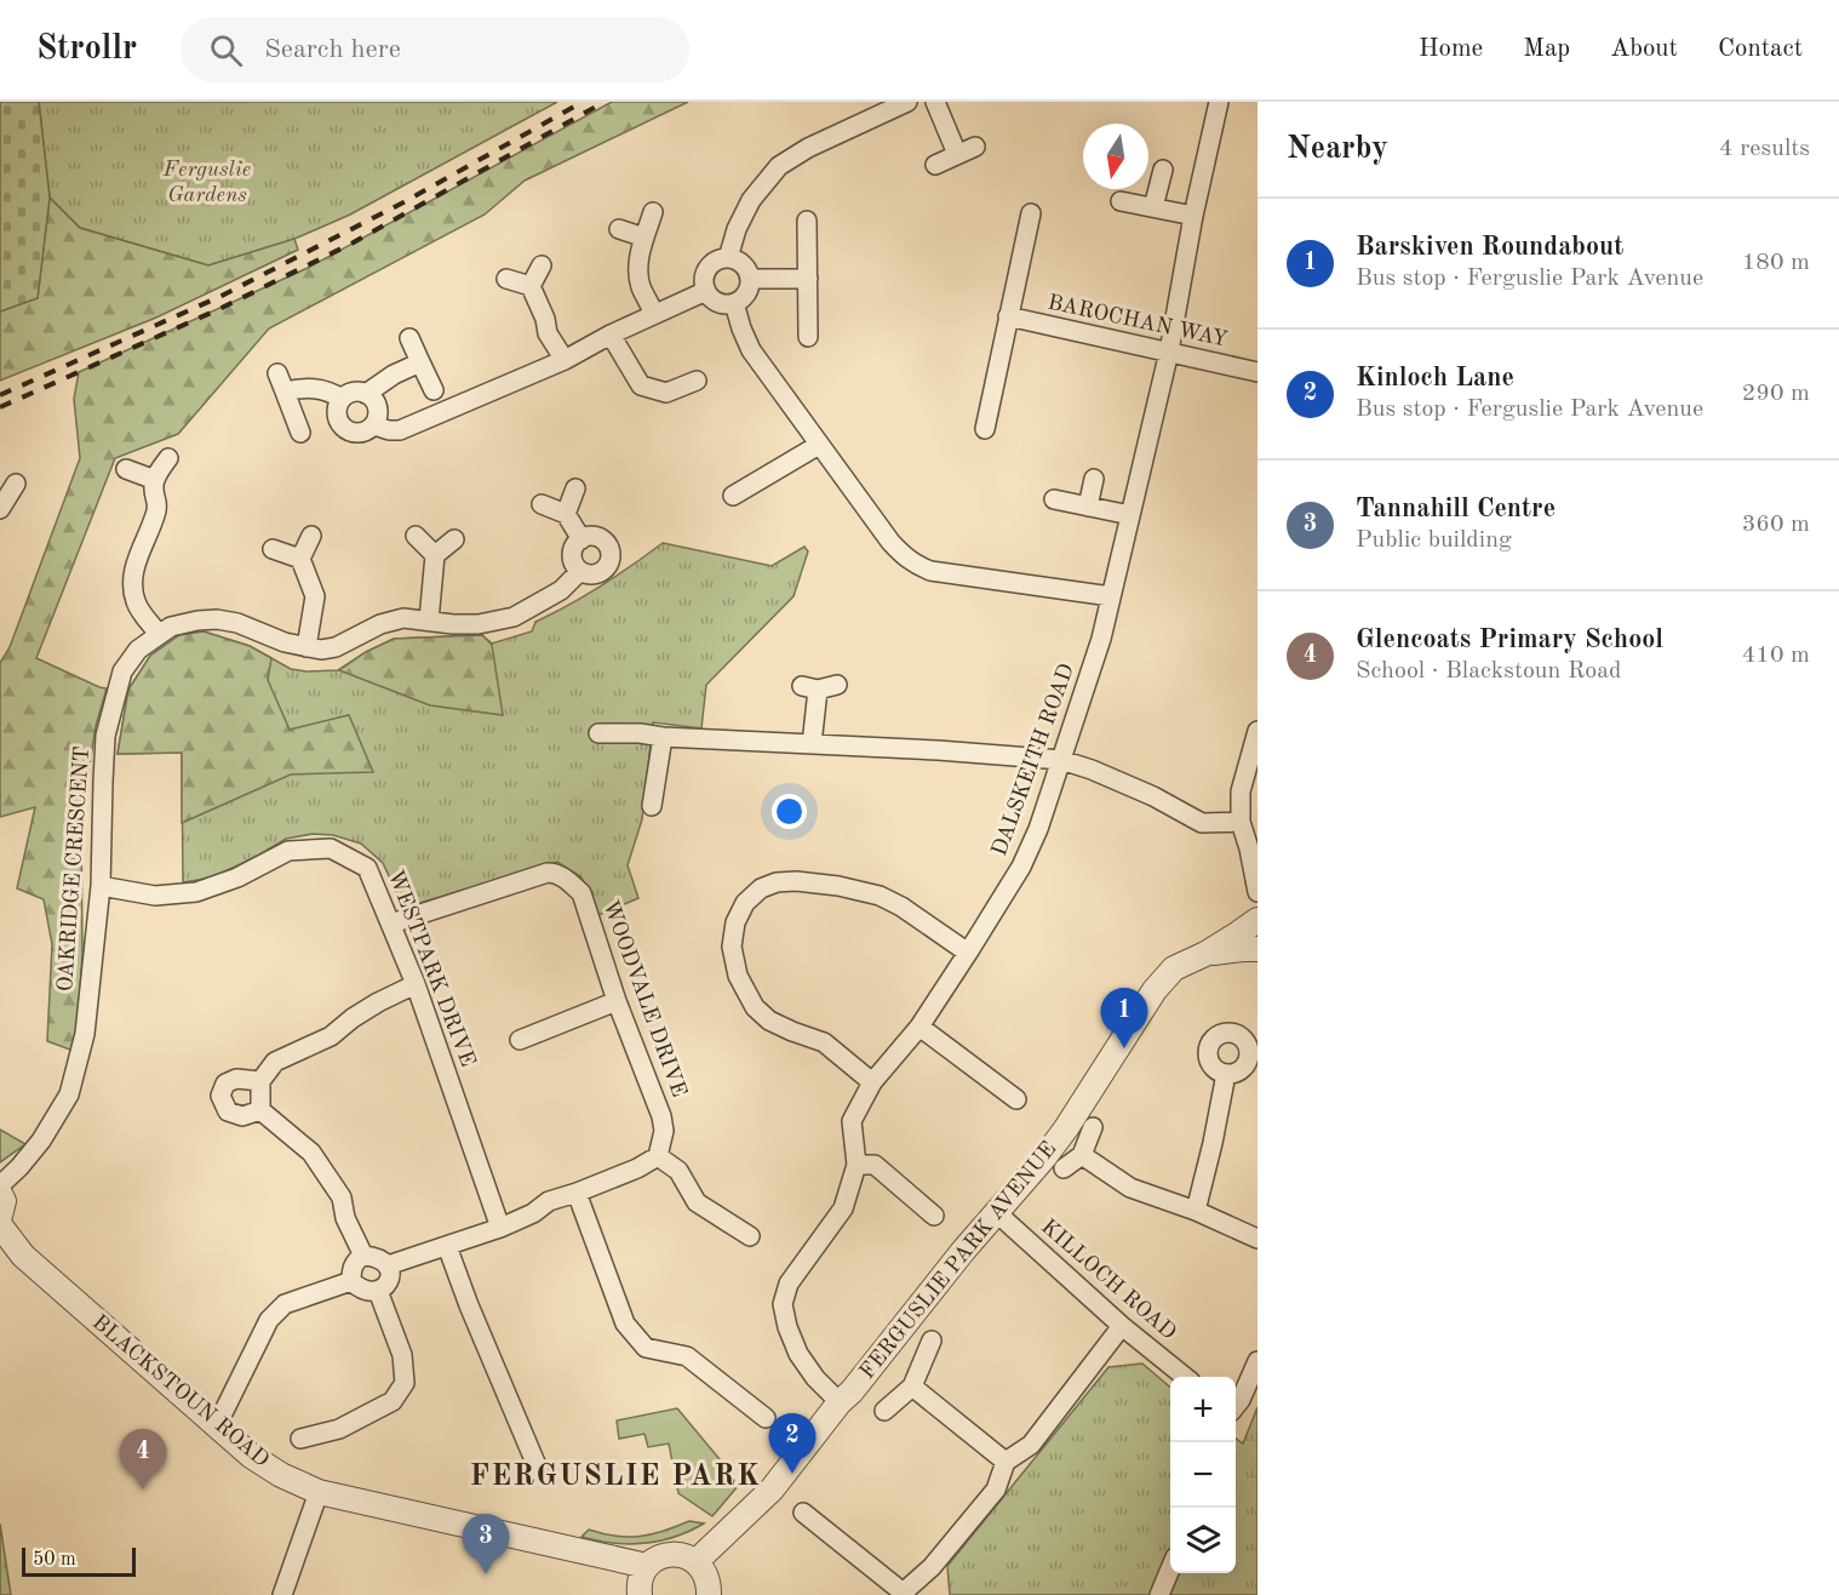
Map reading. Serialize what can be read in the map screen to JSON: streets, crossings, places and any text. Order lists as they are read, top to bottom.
{
  "streets": {
    "street": [
      "BAROCHAN WAY",
      "DALSKEITH ROAD",
      "OAKRIDGE CRESCENT",
      "WESTPARK DRIVE",
      "WOODVALE DRIVE",
      "FERGUSLIE PARK AVENUE",
      "KILLOCH ROAD",
      "BLACKSTOUN ROAD"
    ]
  },
  "crossings": [
    ["BAROCHAN WAY", "DALSKEITH ROAD"],
    ["DALSKEITH ROAD", "FERGUSLIE PARK AVENUE"],
    ["OAKRIDGE CRESCENT", "WESTPARK DRIVE"],
    ["WESTPARK DRIVE", "WOODVALE DRIVE"],
    ["FERGUSLIE PARK AVENUE", "KILLOCH ROAD"]
  ],
  "districts": ["FERGUSLIE PARK"],
  "parks": ["Ferguslie Gardens"],
  "scale_bar": "50 m",
  "north": "bottom",
  "page": {
    "header": "Strollr",
    "search": "Search here",
    "nav": [
      "Home",
      "Map",
      "About",
      "Contact"
    ],
    "heading": ["Nearby", "4 results"],
    "list": [
      {
        "mark": "1",
        "name": "Barskiven Roundabout",
        "note": "Bus stop · Ferguslie Park Avenue",
        "value": "180 m"
      },
      {
        "mark": "2",
        "name": "Kinloch Lane",
        "note": "Bus stop · Ferguslie Park Avenue",
        "value": "290 m"
      },
      {
        "mark": "3",
        "name": "Tannahill Centre",
        "note": "Public building",
        "value": "360 m"
      },
      {
        "mark": "4",
        "name": "Glencoats Primary School",
        "note": "School · Blackstoun Road",
        "value": "410 m"
      }
    ],
    "pins": [
      "1",
      "2",
      "4",
      "3"
    ],
    "map_buttons": ["+", "−"],
    "scale": "50 m"
  }
}
